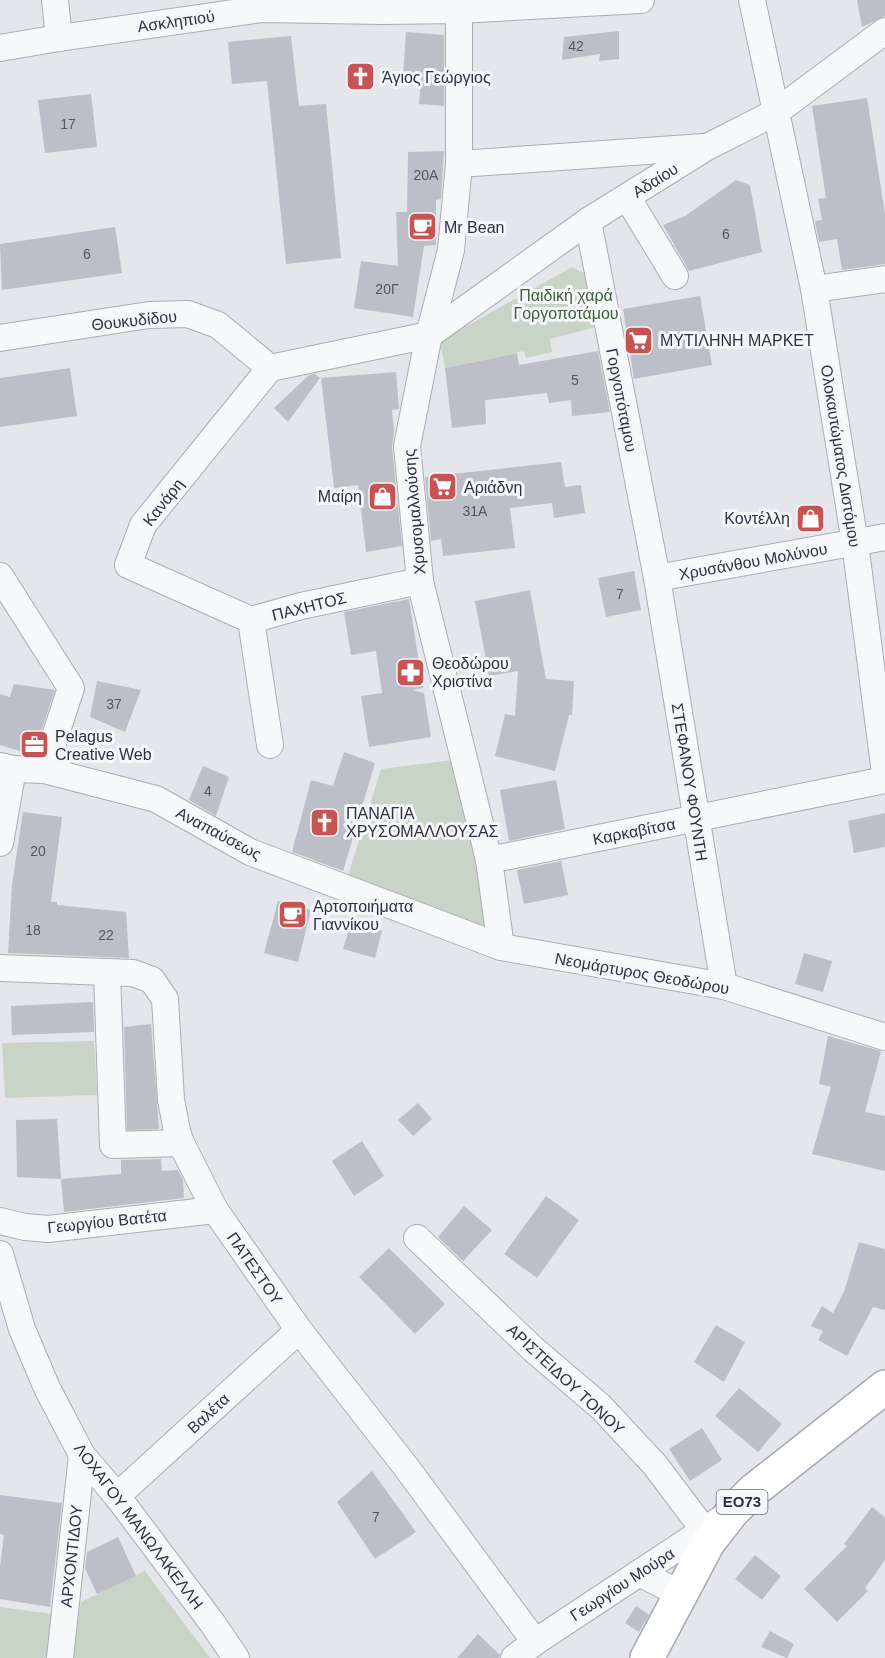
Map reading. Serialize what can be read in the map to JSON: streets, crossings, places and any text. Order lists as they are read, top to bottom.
{
  "streets": {
    "main road": ["ΕΟ73"],
    "street": [
      "Ασκληπιού",
      "Αδαίου",
      "Θουκυδίδου",
      "Γοργοπόταμου",
      "Ολοκαυτώματος Διστόμου",
      "Κανάρη",
      "Χρυσομαλλούσης",
      "Χρυσάνθου Μολύνου",
      "ΠΑΧΗΤΟΣ",
      "ΣΤΕΦΑΝΟΥ ΦΟΥΝΤΗ",
      "Καρκαβίτσα",
      "Αναπαύσεως",
      "Νεομάρτυρος Θεοδώρου",
      "Γεωργίου Βατέτα",
      "ΠΑΤΕΣΤΟΥ",
      "ΑΡΙΣΤΕΙΔΟΥ ΤΟΝΟΥ",
      "Βαλέτα",
      "ΛΟΧΑΓΟΥ ΜΑΝΩΛΑΚΕΛΛΗ",
      "ΑΡΧΟΝΤΙΔΟΥ",
      "Γεωργίου Μούρα"
    ]
  },
  "crossings": [
    ["Ασκληπιού", "Χρυσομαλλούσης"],
    ["Αδαίου", "Γοργοπόταμου"],
    ["Αδαίου", "Ολοκαυτώματος Διστόμου"],
    ["Αδαίου", "Χρυσομαλλούσης"],
    ["Θουκυδίδου", "Κανάρη"],
    ["Γοργοπόταμου", "Χρυσάνθου Μολύνου"],
    ["Γοργοπόταμου", "ΣΤΕΦΑΝΟΥ ΦΟΥΝΤΗ"],
    ["Ολοκαυτώματος Διστόμου", "Χρυσάνθου Μολύνου"],
    ["Κανάρη", "ΠΑΧΗΤΟΣ"],
    ["Χρυσομαλλούσης", "ΠΑΧΗΤΟΣ"],
    ["Χρυσομαλλούσης", "Καρκαβίτσα"],
    ["Χρυσομαλλούσης", "Αναπαύσεως"],
    ["Χρυσομαλλούσης", "Νεομάρτυρος Θεοδώρου"],
    ["Χρυσάνθου Μολύνου", "ΣΤΕΦΑΝΟΥ ΦΟΥΝΤΗ"],
    ["ΣΤΕΦΑΝΟΥ ΦΟΥΝΤΗ", "Καρκαβίτσα"],
    ["ΣΤΕΦΑΝΟΥ ΦΟΥΝΤΗ", "Νεομάρτυρος Θεοδώρου"],
    ["Αναπαύσεως", "Νεομάρτυρος Θεοδώρου"],
    ["Γεωργίου Βατέτα", "ΠΑΤΕΣΤΟΥ"],
    ["ΠΑΤΕΣΤΟΥ", "Βαλέτα"],
    ["ΠΑΤΕΣΤΟΥ", "Γεωργίου Μούρα"],
    ["ΑΡΙΣΤΕΙΔΟΥ ΤΟΝΟΥ", "Γεωργίου Μούρα"],
    ["Βαλέτα", "ΛΟΧΑΓΟΥ ΜΑΝΩΛΑΚΕΛΛΗ"],
    ["ΕΟ73", "Γεωργίου Μούρα"],
    ["ΛΟΧΑΓΟΥ ΜΑΝΩΛΑΚΕΛΛΗ", "ΑΡΧΟΝΤΙΔΟΥ"]
  ],
  "parks": ["Παιδική χαρά Γοργοποτάμου"],
  "places": {
    "church": ["Άγιος Γεώργιος", "ΠΑΝΑΓΙΑ ΧΡΥΣΟΜΑΛΛΟΥΣΑΣ"],
    "cafe": ["Mr Bean", "Αρτοποιήματα Γιαννίκου"],
    "supermarket": ["ΜΥΤΙΛΗΝΗ ΜΑΡΚΕΤ", "Αριάδνη"],
    "shop": ["Μαίρη", "Κοντέλλη"],
    "pharmacy": ["Θεοδώρου Χριστίνα"],
    "office": ["Pelagus Creative Web"]
  },
  "house_numbers": [
    "42",
    "17",
    "20Α",
    "6",
    "6",
    "20Γ",
    "5",
    "31Α",
    "7",
    "37",
    "4",
    "20",
    "18",
    "22",
    "7"
  ]
}
